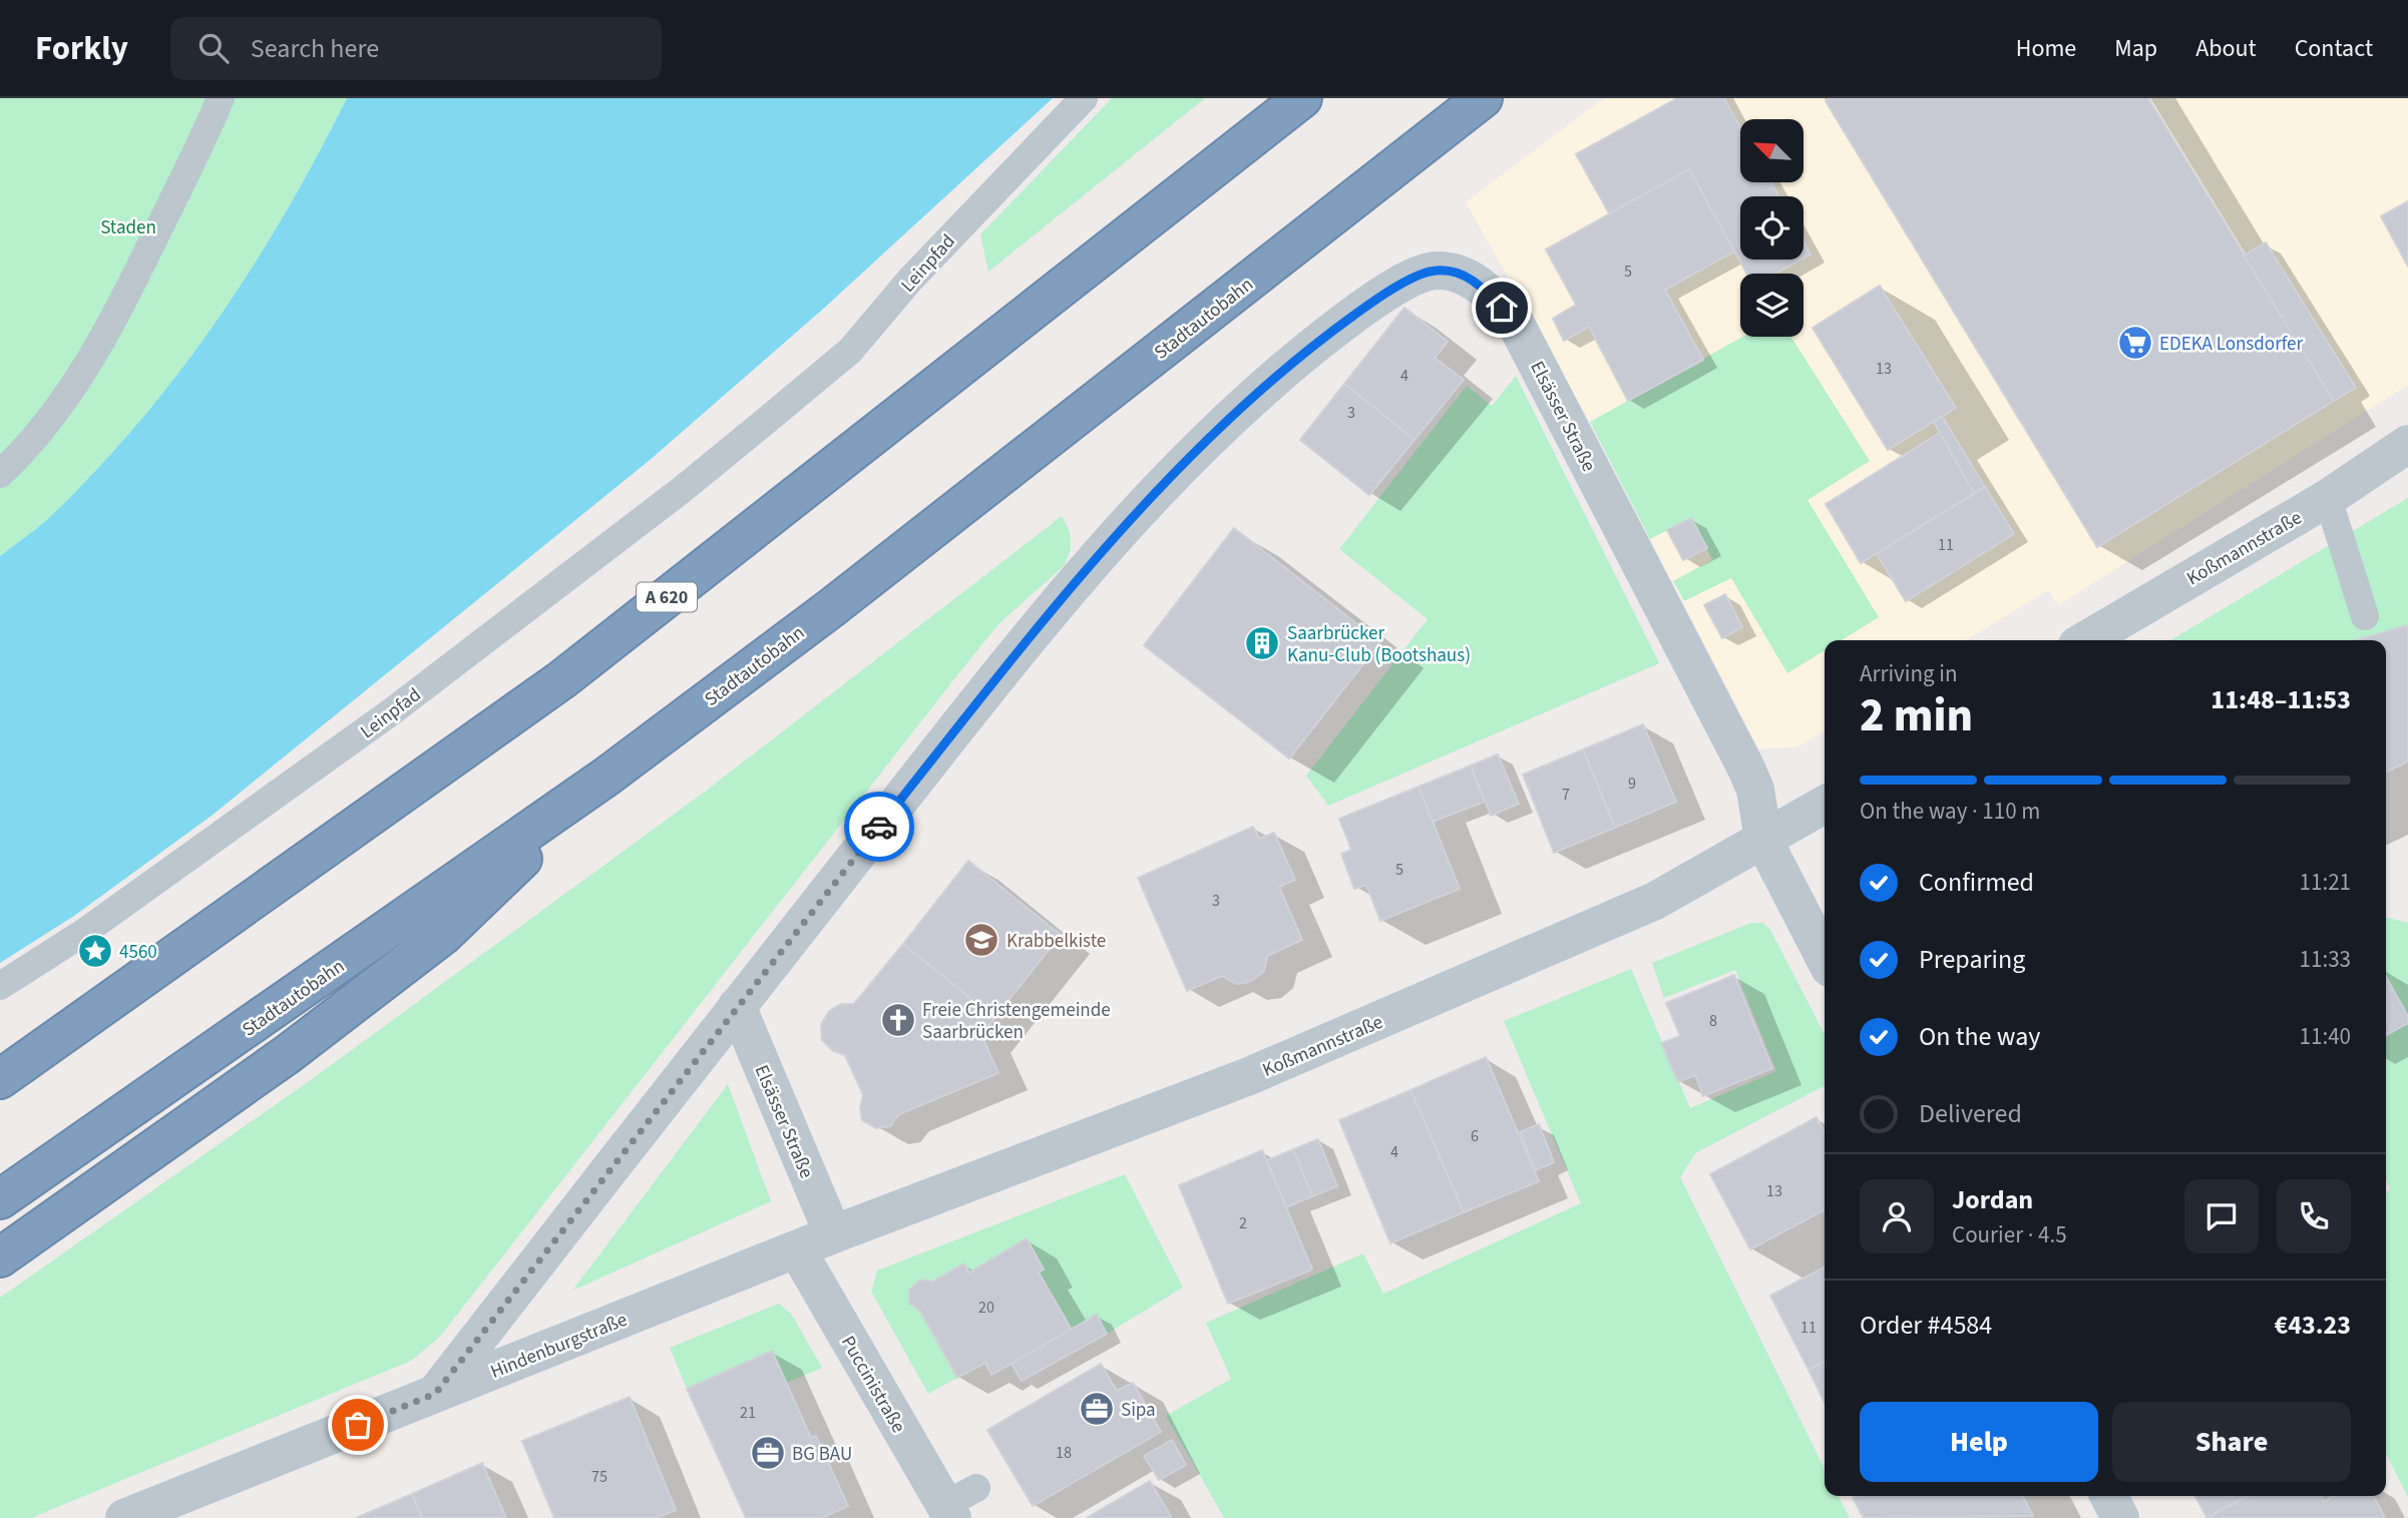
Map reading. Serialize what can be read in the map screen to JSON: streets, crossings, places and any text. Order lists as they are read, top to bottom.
{
  "streets": {
    "highway": ["Stadtautobahn", "A 620"],
    "street": [
      "Elsässer Straße",
      "Koßmannstraße",
      "Hindenburgstraße",
      "Puccinistraße"
    ],
    "lane": ["Leinpfad"]
  },
  "crossings": [
    ["Elsässer Straße", "Koßmannstraße"],
    ["Elsässer Straße", "Hindenburgstraße"],
    ["Koßmannstraße", "Hindenburgstraße"],
    ["Koßmannstraße", "Puccinistraße"],
    ["Hindenburgstraße", "Puccinistraße"]
  ],
  "parks": ["Staden"],
  "places": {
    "supermarket": ["EDEKA Lonsdorfer"],
    "building": ["Saarbrücker Kanu-Club (Bootshaus)"],
    "school or university": ["Krabbelkiste"],
    "place": ["4560"],
    "church": ["Freie Christengemeinde Saarbrücken"],
    "office": ["Sipa", "BG BAU"]
  },
  "house_numbers": [
    "5",
    "13",
    "4",
    "3",
    "11",
    "9",
    "7",
    "5",
    "3",
    "8",
    "6",
    "4",
    "13",
    "2",
    "20",
    "11",
    "21",
    "18",
    "75"
  ],
  "north": "top left",
  "page": {
    "header": "Forkly",
    "search": "Search here",
    "nav": [
      "Home",
      "Map",
      "About",
      "Contact"
    ],
    "heading": ["2 min", "Arriving in", "11:48–11:53"],
    "panel": [
      "Jordan",
      "Courier · 4.5",
      "Order #4584",
      "€43.23"
    ],
    "bar": "On the way · 110 m",
    "list": [
      ["Confirmed", "11:21"],
      ["Preparing", "11:33"],
      ["On the way", "11:40"],
      "Delivered"
    ],
    "buttons": ["Help", "Share"]
  }
}
